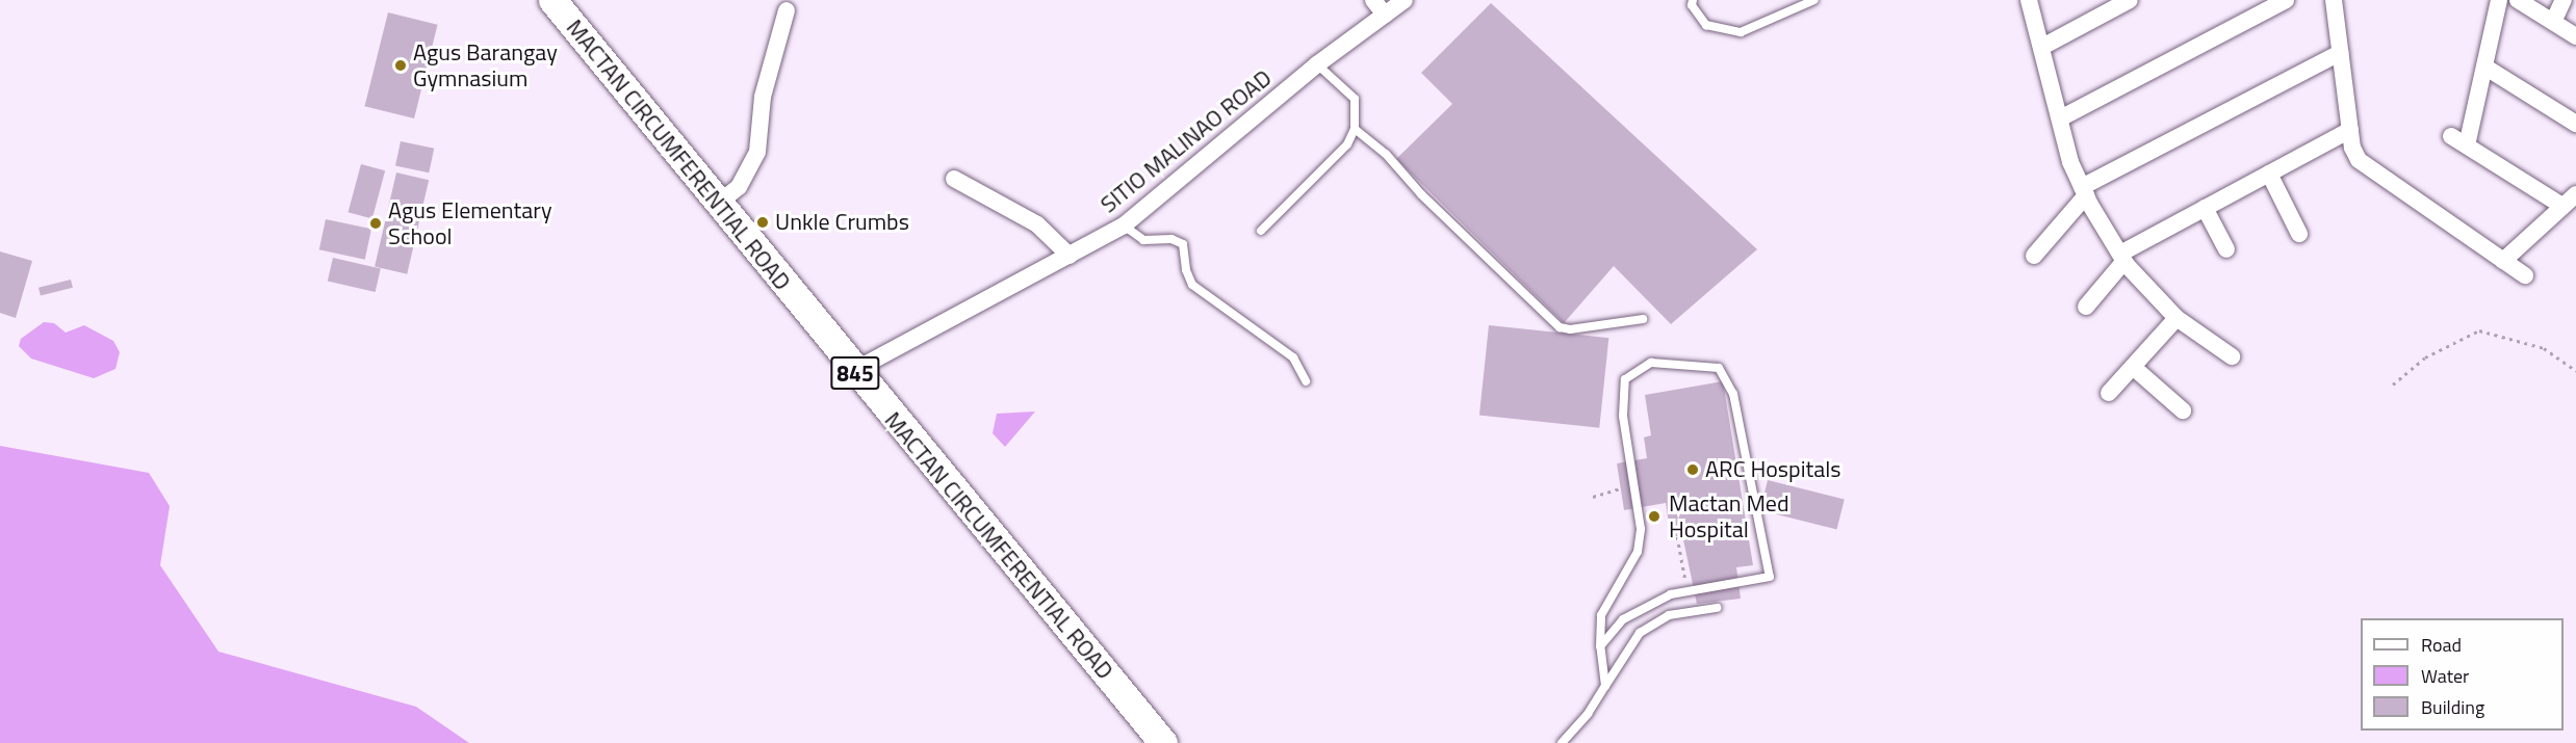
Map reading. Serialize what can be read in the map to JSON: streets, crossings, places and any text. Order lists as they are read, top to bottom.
{
  "streets": {
    "main road": ["MACTAN CIRCUMFERENTIAL ROAD", "845"],
    "street": ["SITIO MALINAO ROAD"]
  },
  "crossings": [
    ["SITIO MALINAO ROAD", "MACTAN CIRCUMFERENTIAL ROAD"]
  ],
  "places": [
    "Agus Barangay Gymnasium",
    "Unkle Crumbs",
    "Agus Elementary School",
    "ARC Hospitals",
    "Mactan Med Hospital"
  ],
  "legend": ["Road", "Water", "Building"]
}
